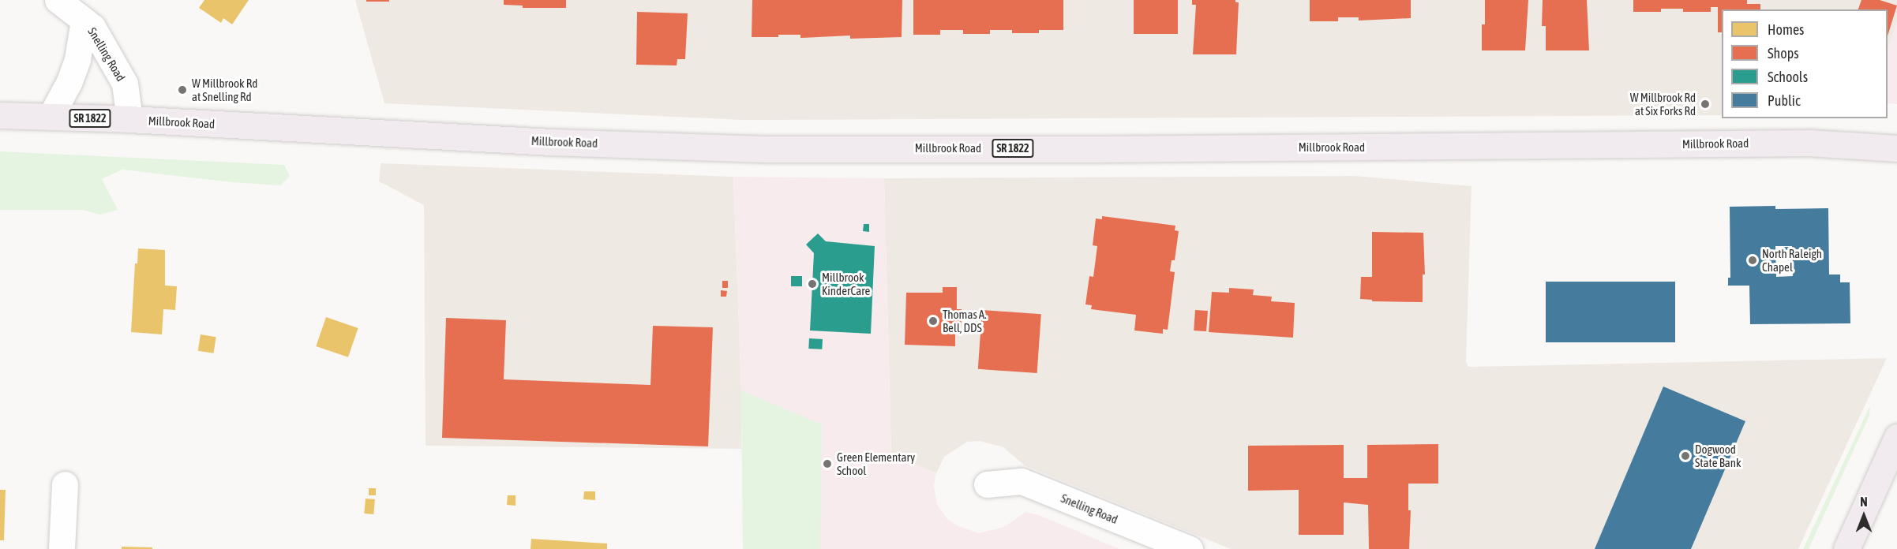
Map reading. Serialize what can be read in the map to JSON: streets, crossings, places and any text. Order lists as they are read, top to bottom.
{
  "streets": {
    "main road": ["SR 1822", "Millbrook Road"],
    "street": ["Snelling Road"]
  },
  "crossings": [
    ["Snelling Road", "Millbrook Road"]
  ],
  "places": [
    "W Millbrook Rd at Snelling Rd",
    "W Millbrook Rd at Six Forks Rd",
    "North Raleigh Chapel",
    "Millbrook KinderCare",
    "Thomas A. Bell, DDS",
    "Dogwood State Bank",
    "Green Elementary School"
  ],
  "legend": [
    "Homes",
    "Shops",
    "Schools",
    "Public"
  ],
  "north": "top"
}
